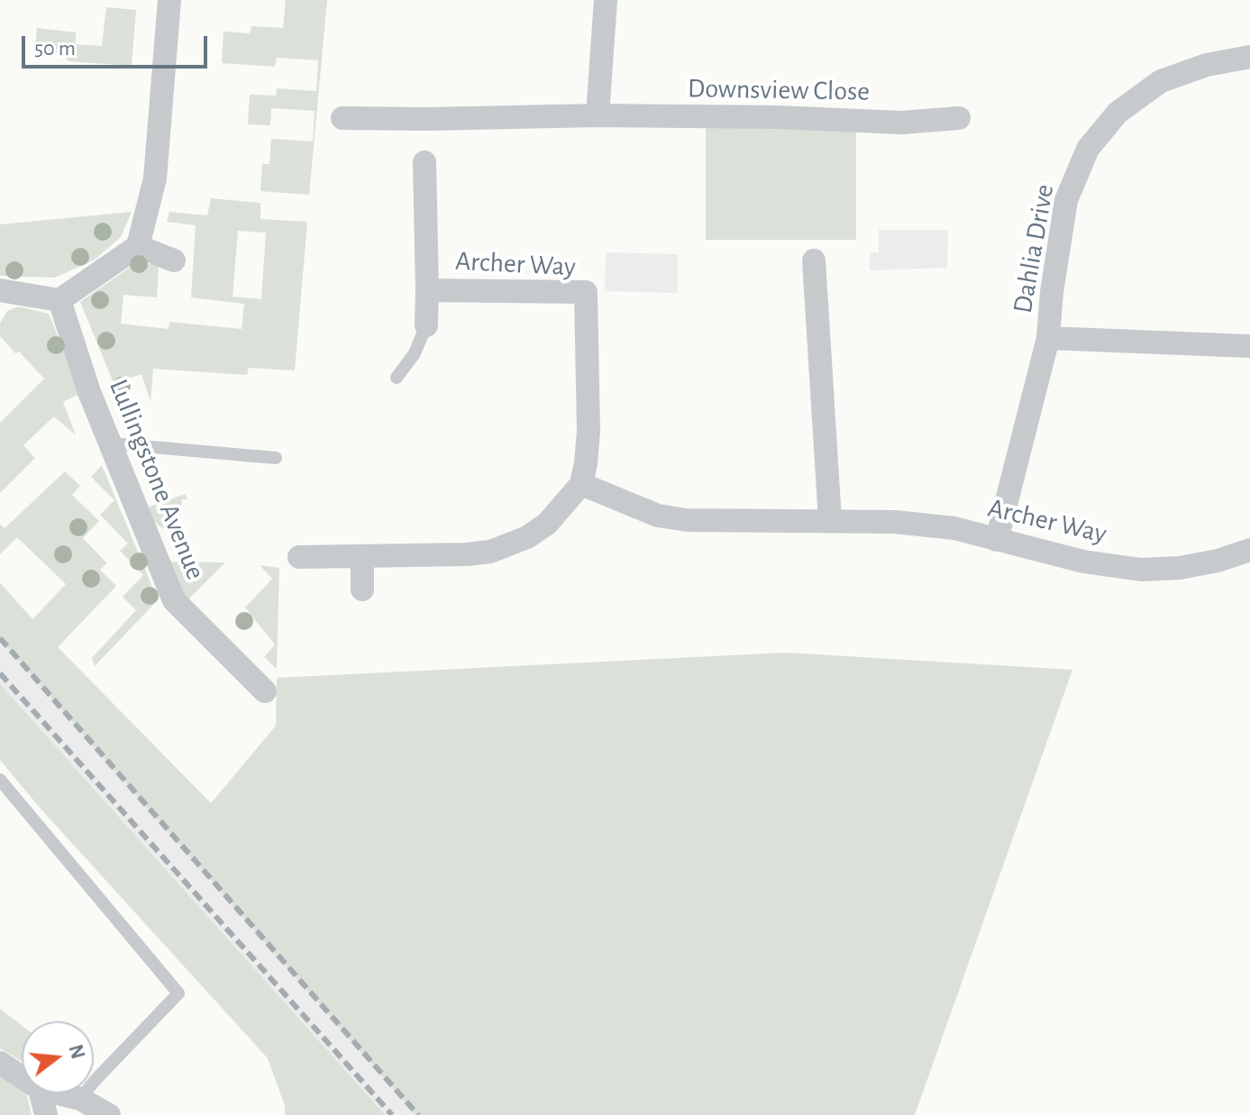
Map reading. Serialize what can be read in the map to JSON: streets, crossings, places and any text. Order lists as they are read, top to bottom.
{
  "streets": {
    "street": [
      "Downsview Close",
      "Dahlia Drive",
      "Archer Way",
      "Lullingstone Avenue"
    ]
  },
  "crossings": [
    ["Dahlia Drive", "Archer Way"]
  ],
  "scale_bar": "50 m",
  "north": "right"
}
